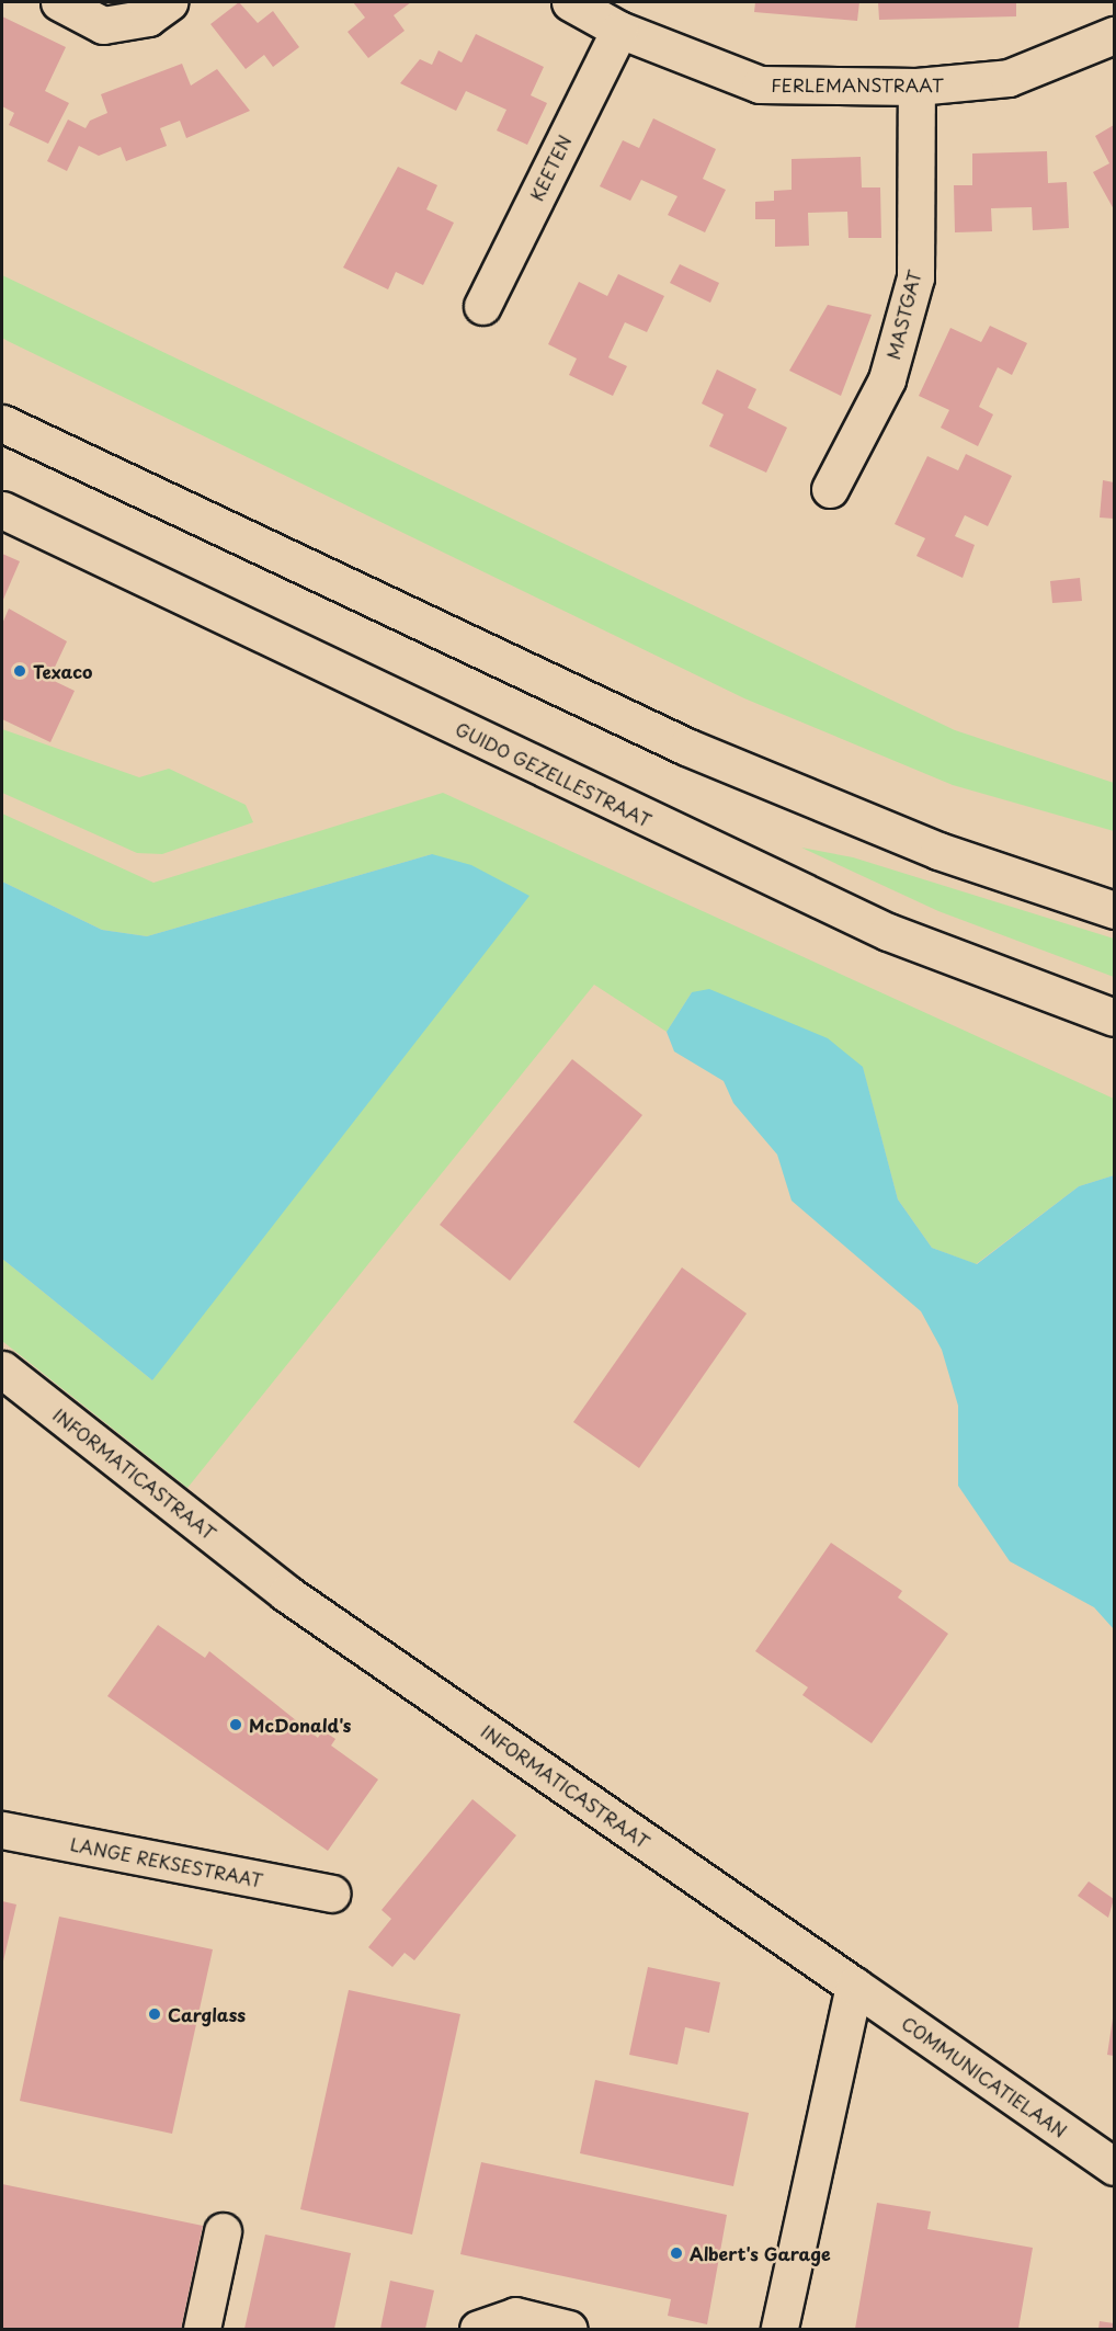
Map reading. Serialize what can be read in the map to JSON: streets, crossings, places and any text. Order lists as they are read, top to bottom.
{
  "streets": {
    "street": [
      "FERLEMANSTRAAT",
      "KEETEN",
      "MASTGAT",
      "GUIDO GEZELLESTRAAT",
      "INFORMATICASTRAAT",
      "LANGE REKSESTRAAT",
      "COMMUNICATIELAAN"
    ]
  },
  "crossings": [
    ["FERLEMANSTRAAT", "KEETEN"],
    ["FERLEMANSTRAAT", "MASTGAT"],
    ["INFORMATICASTRAAT", "COMMUNICATIELAAN"]
  ],
  "places": [
    "Texaco",
    "McDonald's",
    "Carglass",
    "Albert's Garage"
  ]
}
